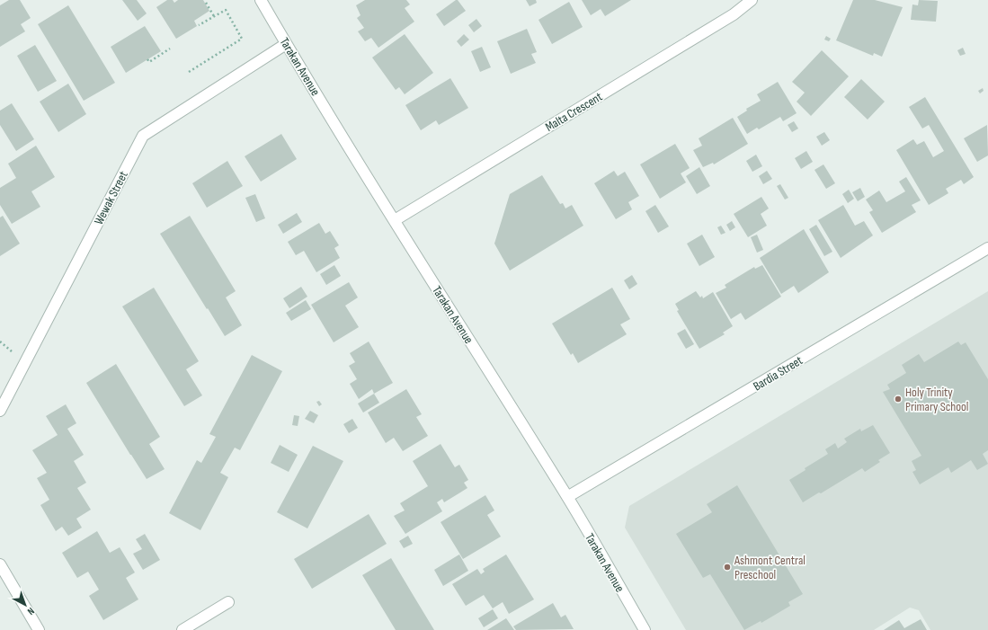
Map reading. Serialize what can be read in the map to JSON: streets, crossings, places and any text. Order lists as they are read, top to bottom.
{
  "streets": {
    "street": [
      "Tarakan Avenue",
      "Malta Crescent",
      "Wewak Street",
      "Bardia Street"
    ]
  },
  "crossings": [
    ["Tarakan Avenue", "Malta Crescent"],
    ["Tarakan Avenue", "Wewak Street"],
    ["Tarakan Avenue", "Bardia Street"]
  ],
  "places": ["Holy Trinity Primary School", "Ashmont Central Preschool"],
  "north": "bottom right"
}
